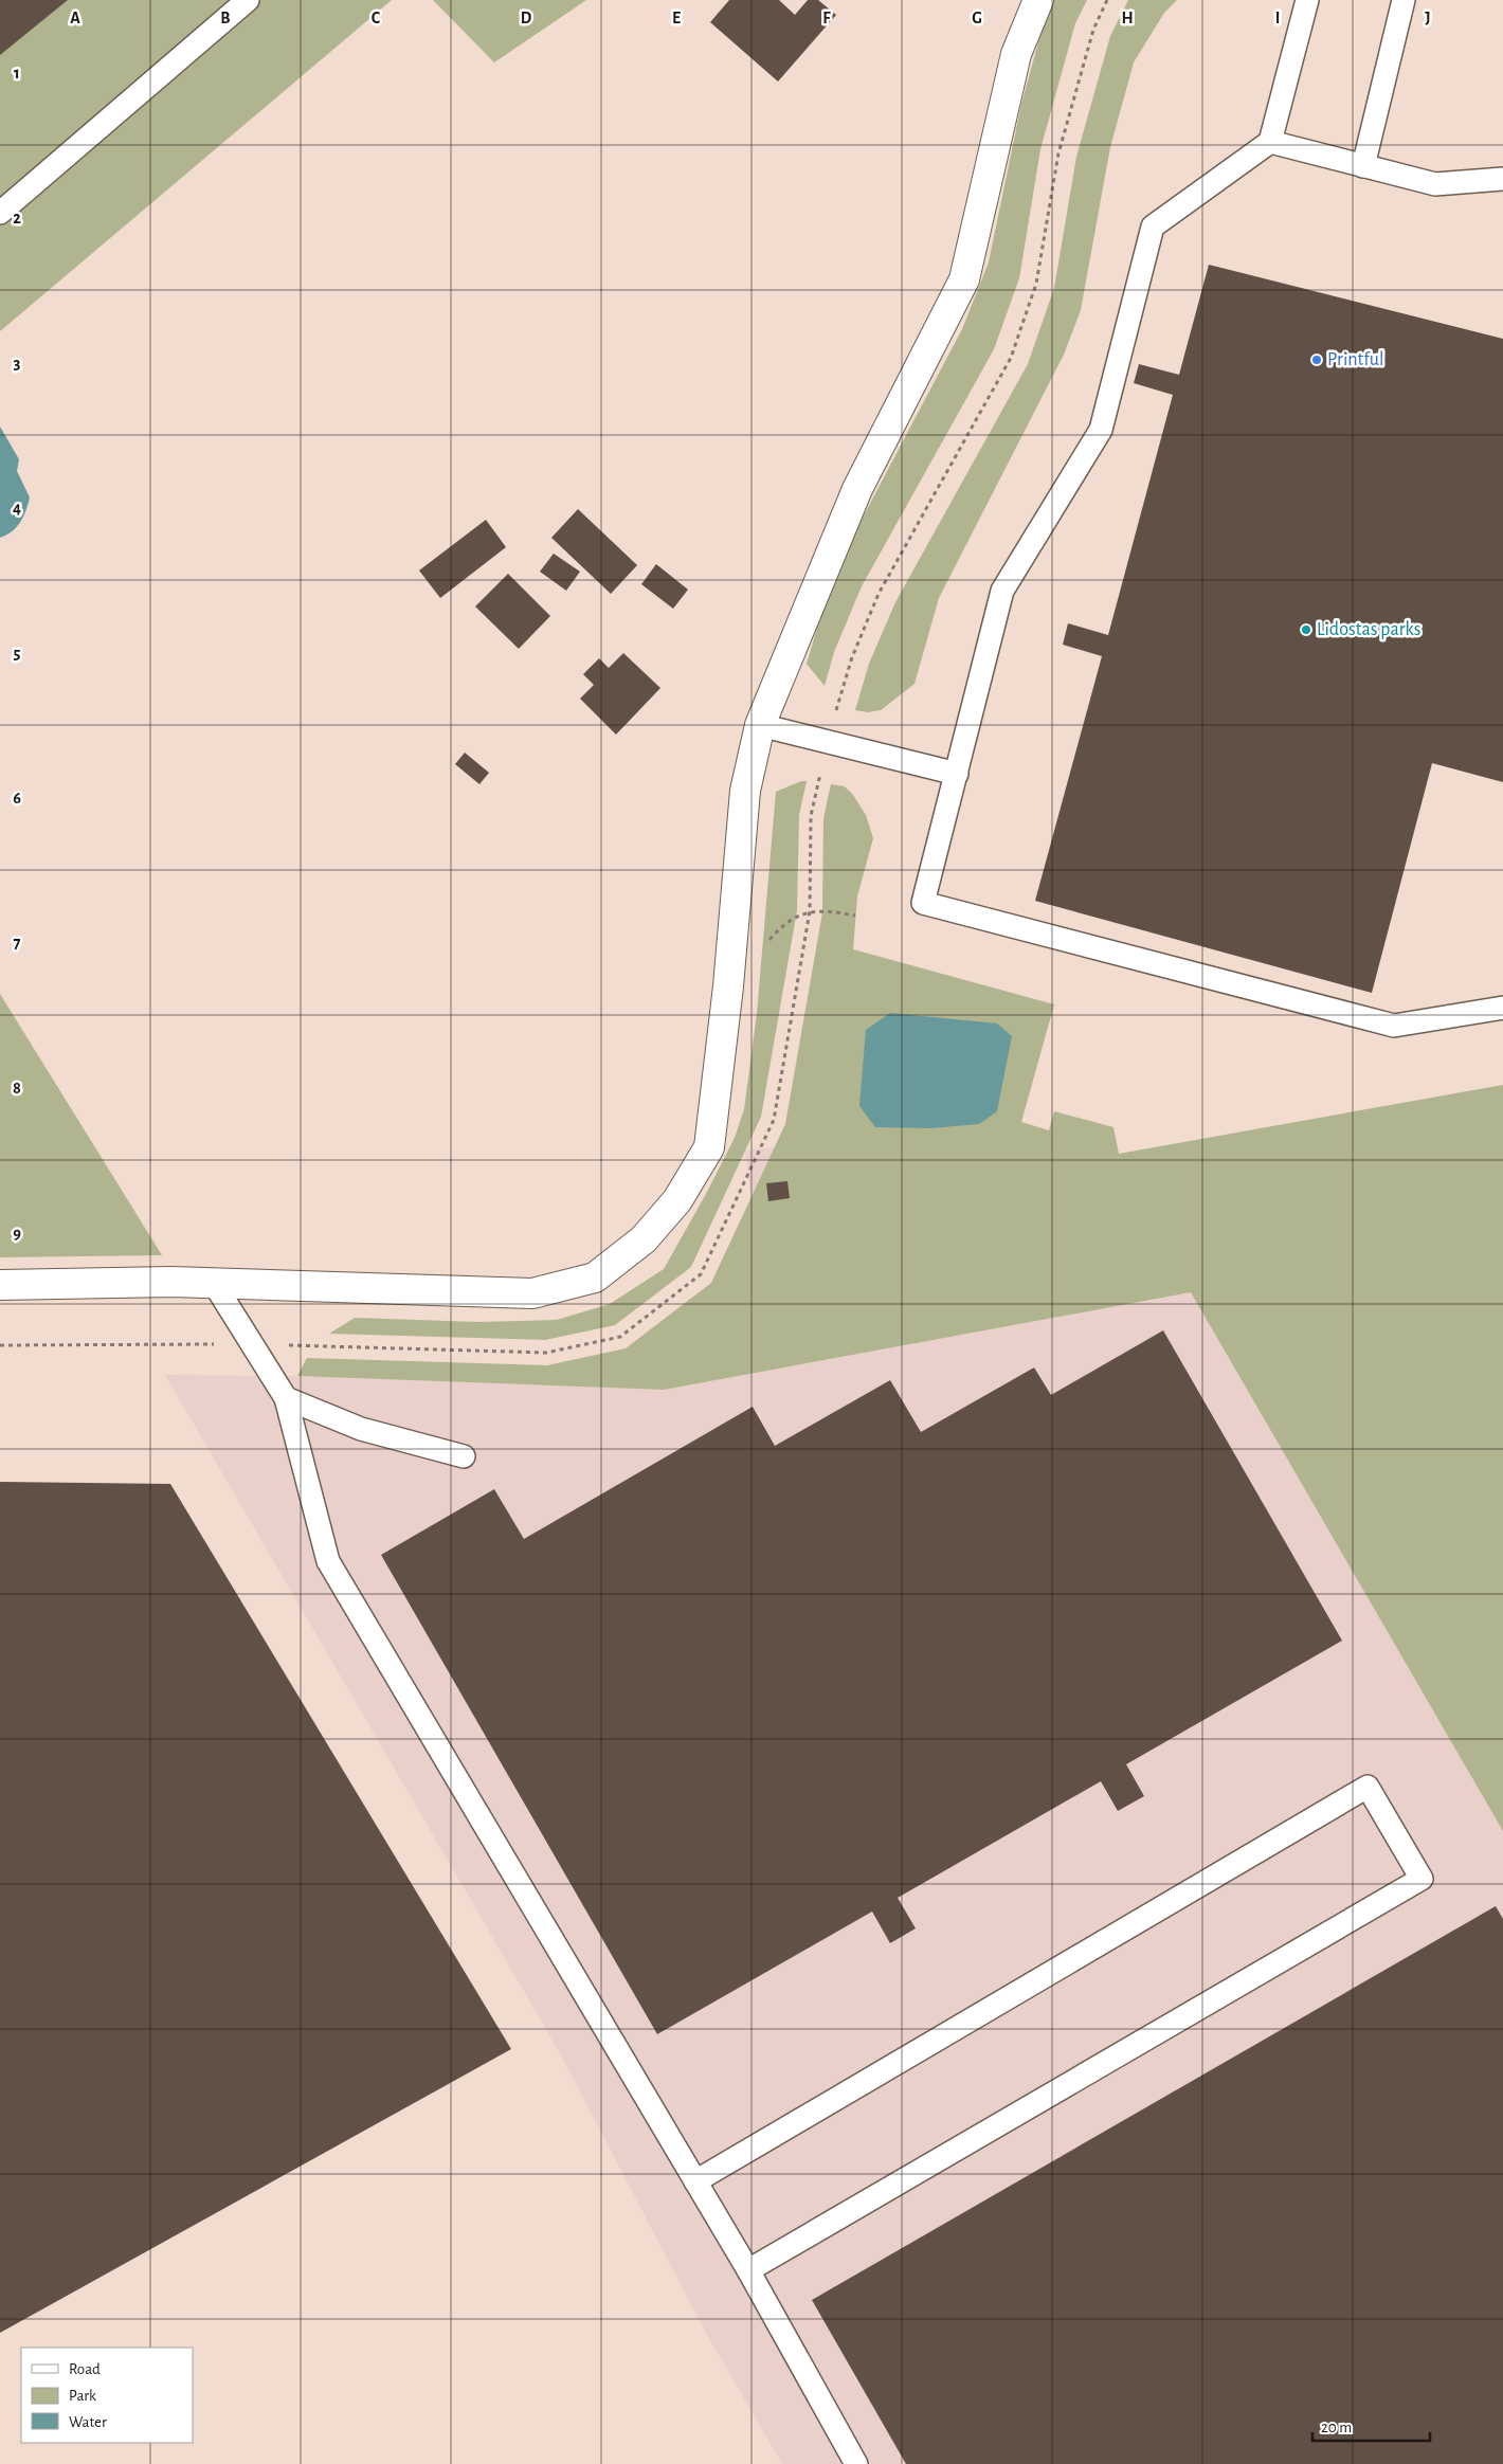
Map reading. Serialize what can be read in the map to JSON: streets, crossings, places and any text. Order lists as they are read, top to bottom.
{
  "places": ["Printful", "Lidostas parks"],
  "legend": ["Road", "Park", "Water"],
  "scale_bar": "20 m",
  "grid": {
    "columns": [
      "A",
      "B",
      "C",
      "D",
      "E",
      "F",
      "G",
      "H",
      "I",
      "J"
    ],
    "rows": [
      "1",
      "2",
      "3",
      "4",
      "5",
      "6",
      "7",
      "8",
      "9"
    ]
  }
}
